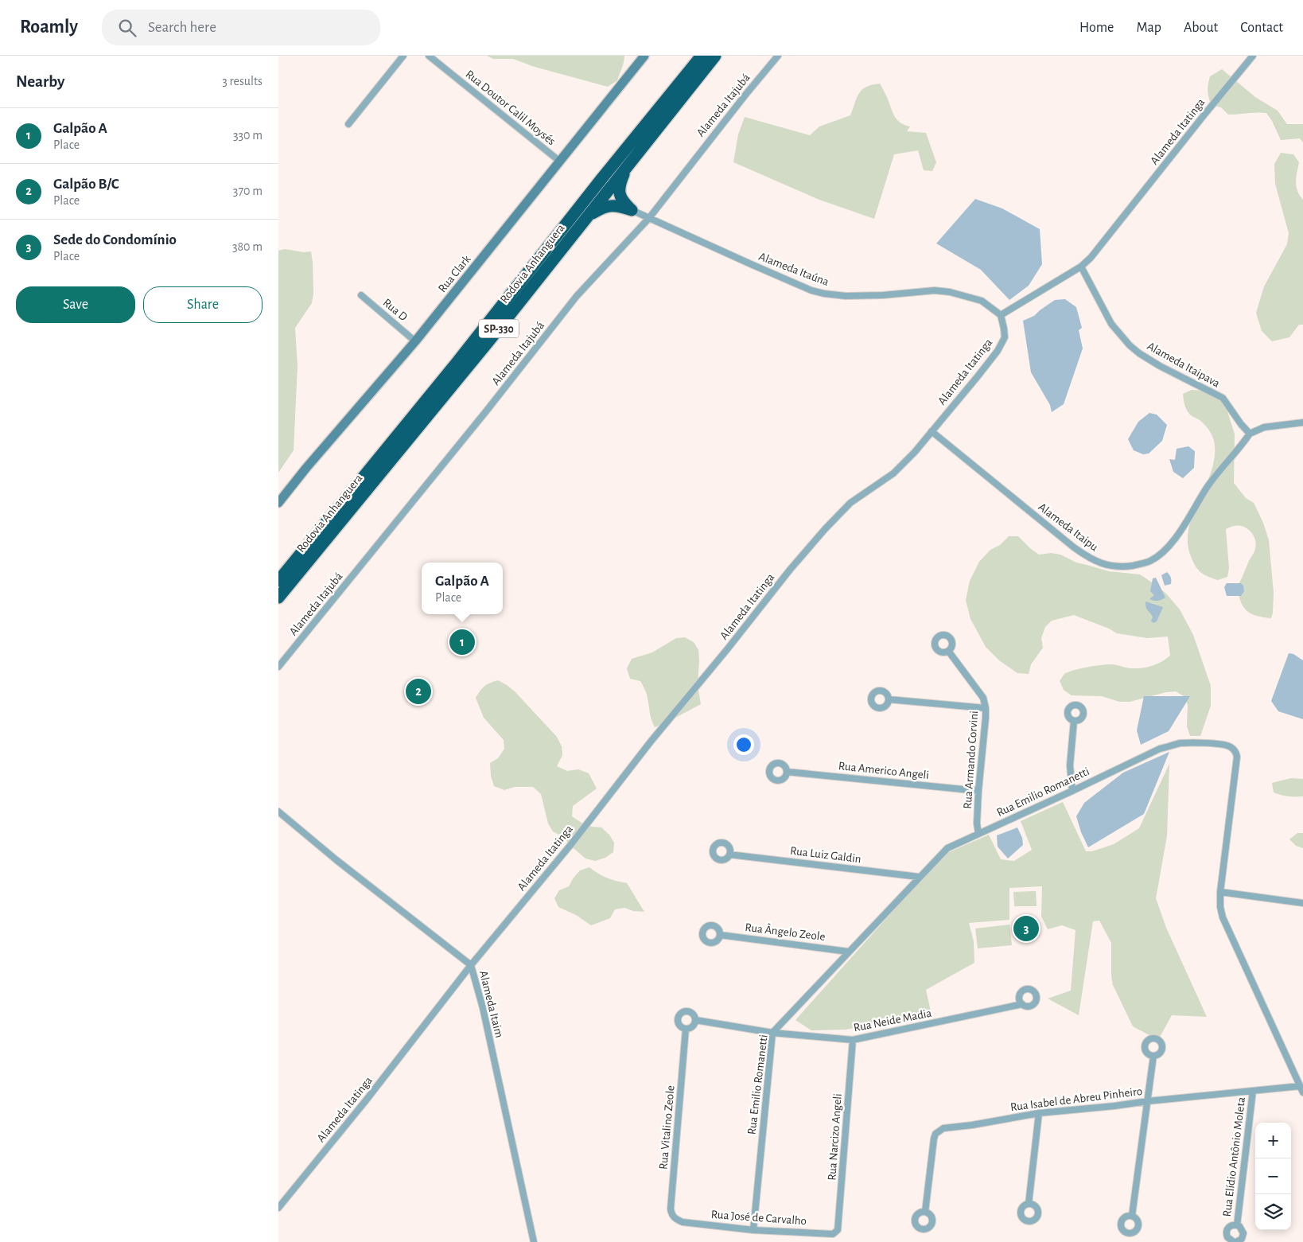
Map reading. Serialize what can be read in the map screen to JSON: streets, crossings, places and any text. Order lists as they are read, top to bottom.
{
  "streets": {
    "highway": ["Rodovia Anhanguera", "SP-330"],
    "street": [
      "Alameda Itajubá",
      "Rua Doutor Calil Moysés",
      "Alameda Itatinga",
      "Alameda Itaúna",
      "Rua Clark",
      "Rua D",
      "Alameda Itaipava",
      "Alameda Itaipu",
      "Rua Armando Corvini",
      "Rua Americo Angeli",
      "Rua Emilio Romanetti",
      "Rua Luiz Galdin",
      "Rua Ângelo Zeole",
      "Alameda Itaim",
      "Rua Neide Madia",
      "Rua Isabel de Abreu Pinheiro",
      "Rua Vitalino Zeole",
      "Rua Narcizo Angeli",
      "Rua Elídio Antônio Moleta",
      "Rua José de Carvalho"
    ]
  },
  "crossings": [
    ["Alameda Itajubá", "Alameda Itaúna"],
    ["Rua Doutor Calil Moysés", "Rua Clark"],
    ["Alameda Itatinga", "Alameda Itaúna"],
    ["Alameda Itatinga", "Alameda Itaipava"],
    ["Alameda Itatinga", "Alameda Itaipu"],
    ["Alameda Itatinga", "Alameda Itaim"],
    ["Rua Clark", "Rua D"],
    ["Alameda Itaipava", "Alameda Itaipu"],
    ["Rua Armando Corvini", "Rua Americo Angeli"],
    ["Rua Armando Corvini", "Rua Emilio Romanetti"],
    ["Rua Emilio Romanetti", "Rua Luiz Galdin"],
    ["Rua Emilio Romanetti", "Rua Ângelo Zeole"],
    ["Rua Emilio Romanetti", "Rua Neide Madia"],
    ["Rua Emilio Romanetti", "Rua Isabel de Abreu Pinheiro"],
    ["Rua Emilio Romanetti", "Rua José de Carvalho"],
    ["Rua Neide Madia", "Rua Vitalino Zeole"],
    ["Rua Neide Madia", "Rua Narcizo Angeli"],
    ["Rua Isabel de Abreu Pinheiro", "Rua Elídio Antônio Moleta"],
    ["Rua Vitalino Zeole", "Rua José de Carvalho"],
    ["Rua Narcizo Angeli", "Rua José de Carvalho"]
  ],
  "page": {
    "header": "Roamly",
    "search": "Search here",
    "nav": [
      "Home",
      "Map",
      "About",
      "Contact"
    ],
    "heading": ["Nearby", "3 results"],
    "list": [
      {
        "mark": "1",
        "name": "Galpão A",
        "note": "Place",
        "value": "330 m"
      },
      {
        "mark": "2",
        "name": "Galpão B/C",
        "note": "Place",
        "value": "370 m"
      },
      {
        "mark": "3",
        "name": "Sede do Condomínio",
        "note": "Place",
        "value": "380 m"
      }
    ],
    "buttons": ["Save", "Share"],
    "popup": ["Galpão A", "Place"],
    "pins": ["1", "2", "3"],
    "map_buttons": ["+", "−"]
  }
}
